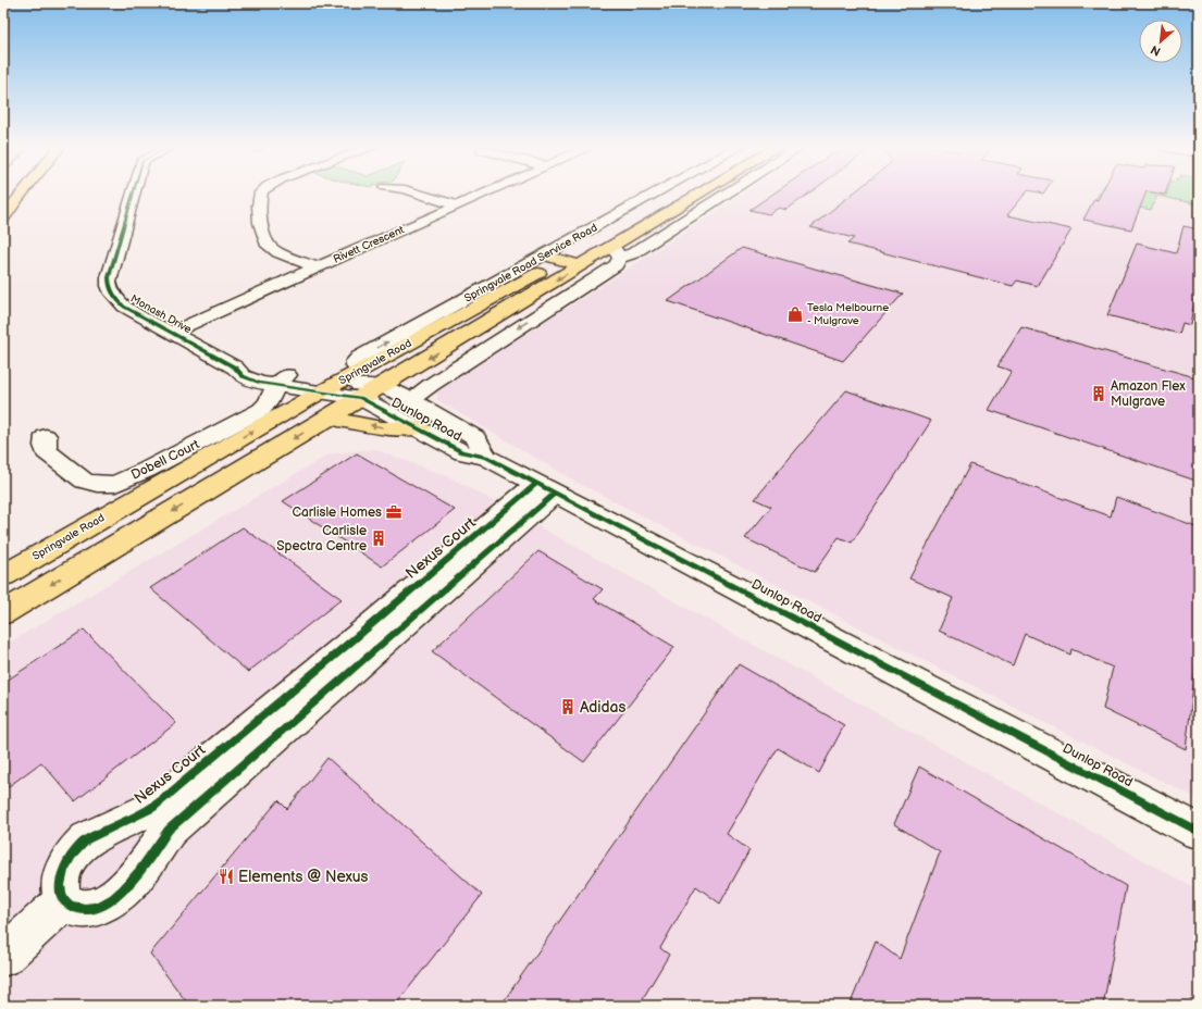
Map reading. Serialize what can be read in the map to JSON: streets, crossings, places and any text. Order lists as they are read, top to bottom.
{
  "streets": {
    "highway": ["Springvale Road"],
    "street": [
      "Rivett Crescent",
      "Springvale Road Service Road",
      "Monash Drive",
      "Dunlop Road",
      "Dobell Court",
      "Nexus Court"
    ]
  },
  "crossings": [
    ["Rivett Crescent", "Monash Drive"],
    ["Springvale Road Service Road", "Springvale Road"],
    ["Monash Drive", "Springvale Road"],
    ["Monash Drive", "Dunlop Road"],
    ["Monash Drive", "Dobell Court"],
    ["Springvale Road", "Dunlop Road"],
    ["Dunlop Road", "Nexus Court"]
  ],
  "places": {
    "shop": ["Tesla Melbourne - Mulgrave"],
    "building": ["Amazon Flex Mulgrave", "Carlisle Spectra Centre", "Adidas"],
    "office": ["Carlisle Homes"],
    "restaurant": ["Elements @ Nexus"]
  },
  "north": "bottom left"
}
